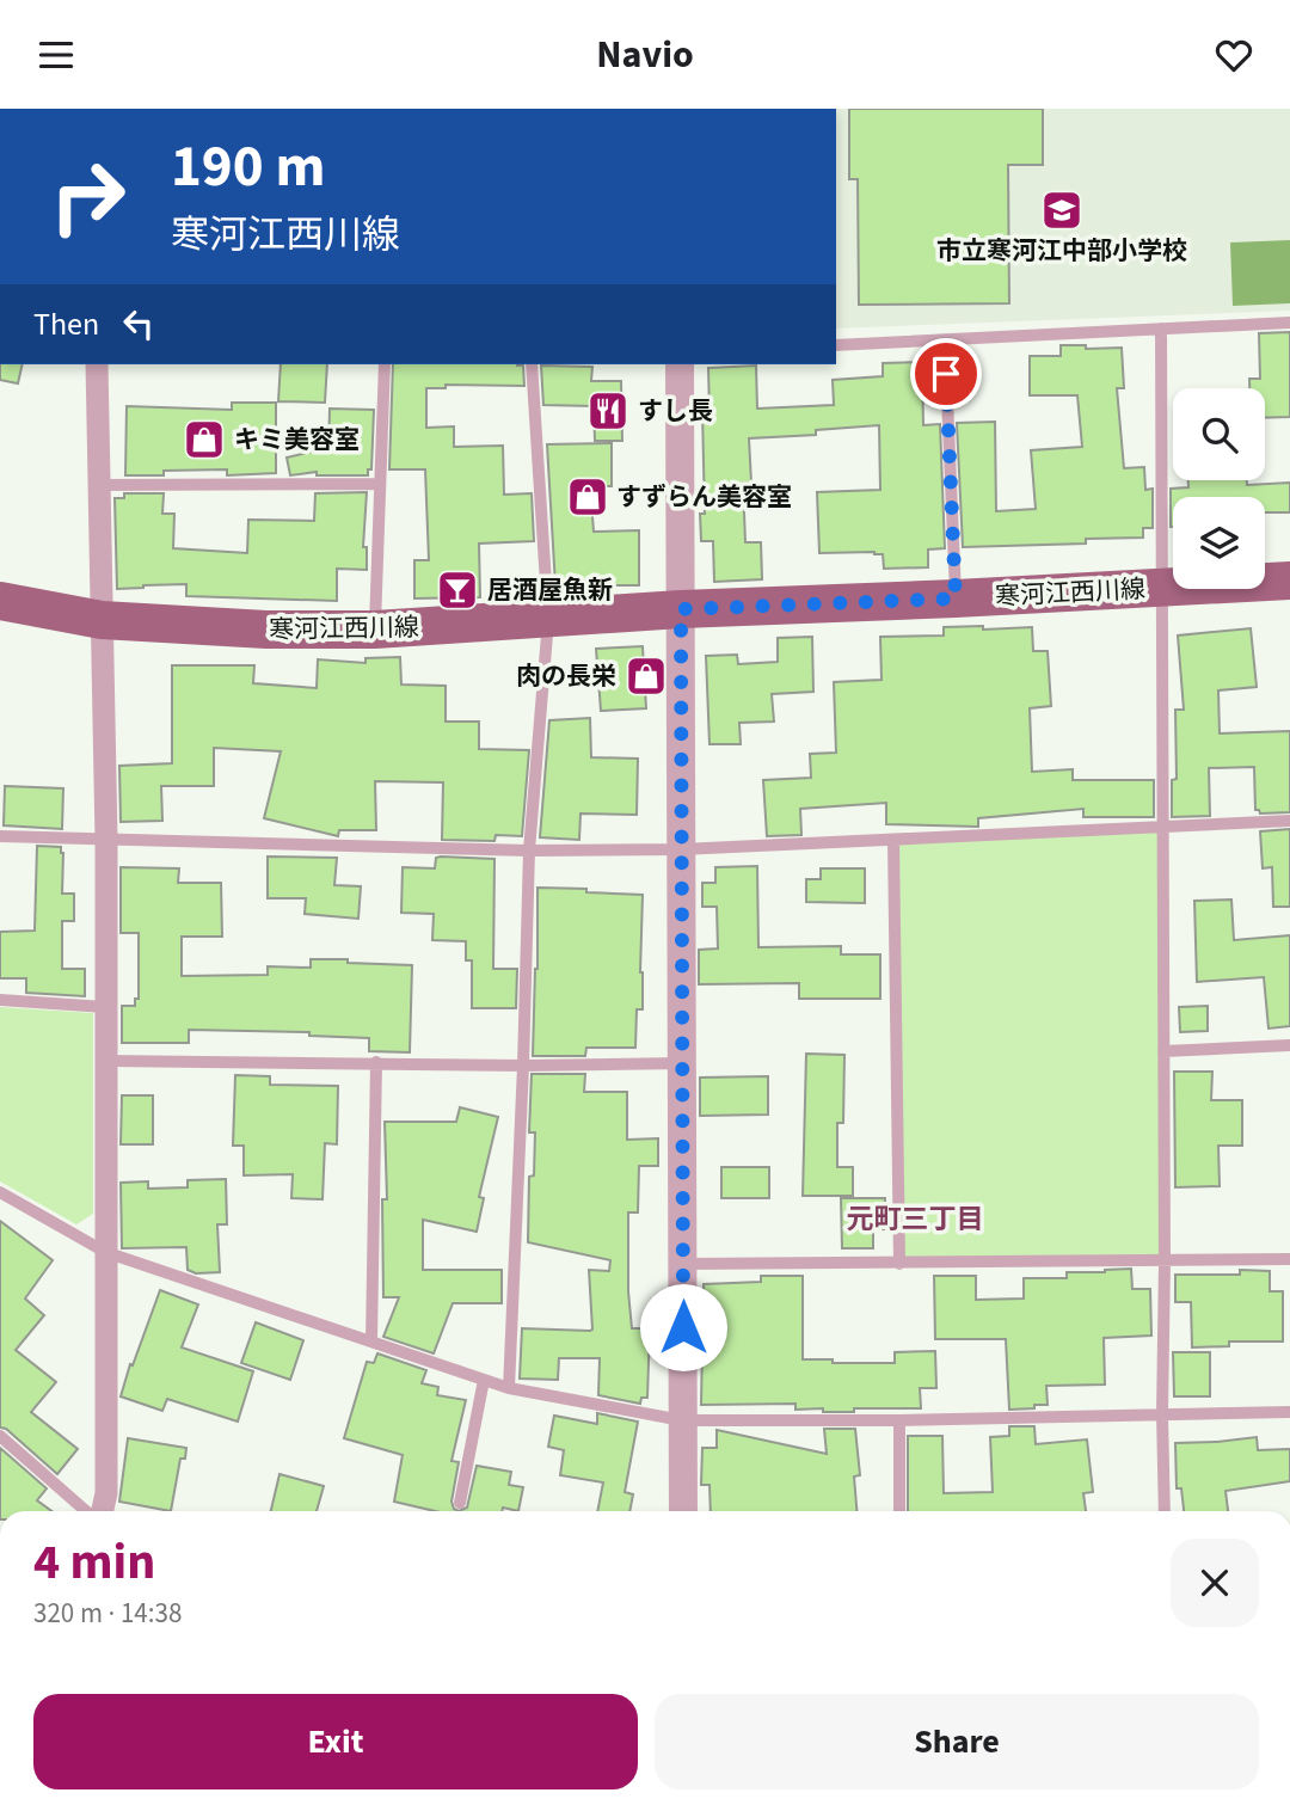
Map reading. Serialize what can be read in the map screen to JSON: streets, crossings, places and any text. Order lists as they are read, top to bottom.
{
  "streets": {
    "main road": ["寒河江西川線"]
  },
  "districts": ["元町三丁目"],
  "places": {
    "school or university": ["市立寒河江中部小学校"],
    "restaurant": ["すし長"],
    "shop": ["キミ美容室", "すずらん美容室", "肉の長栄"],
    "bar": ["居酒屋魚新"]
  },
  "page": {
    "header": "Navio",
    "turn": ["190 m", "寒河江西川線"],
    "then": "Then",
    "heading": ["4 min", "320 m · 14:38"],
    "buttons": ["Exit", "Share"]
  }
}
